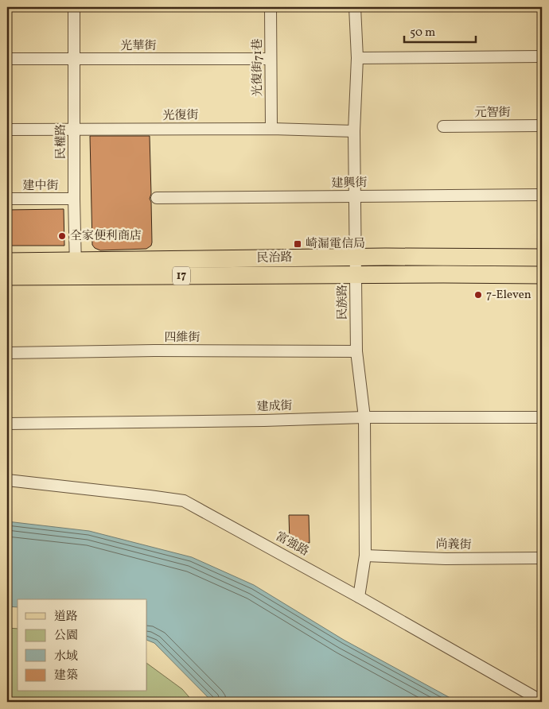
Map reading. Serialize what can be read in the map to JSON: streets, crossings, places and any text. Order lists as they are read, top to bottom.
{
  "streets": {
    "main road": ["民治路", "17"],
    "street": [
      "光華街",
      "光復街71巷",
      "元智街",
      "光復街",
      "民權路",
      "建興街",
      "建中街",
      "民族路",
      "四維街",
      "建成街",
      "富強路",
      "尚義街"
    ]
  },
  "crossings": [
    ["光華街", "光復街71巷"],
    ["光華街", "民權路"],
    ["光復街71巷", "光復街"],
    ["光復街", "民權路"],
    ["光復街", "民族路"],
    ["民權路", "建中街"],
    ["民權路", "民治路"],
    ["建興街", "民族路"],
    ["民治路", "民族路"],
    ["民族路", "四維街"],
    ["民族路", "建成街"],
    ["民族路", "富強路"],
    ["民族路", "尚義街"]
  ],
  "places": {
    "other": ["全家便利商店", "7-Eleven"],
    "transit": ["崎漏電信局"]
  },
  "legend": [
    "道路",
    "公園",
    "水域",
    "建築"
  ],
  "scale_bar": "50 m"
}
